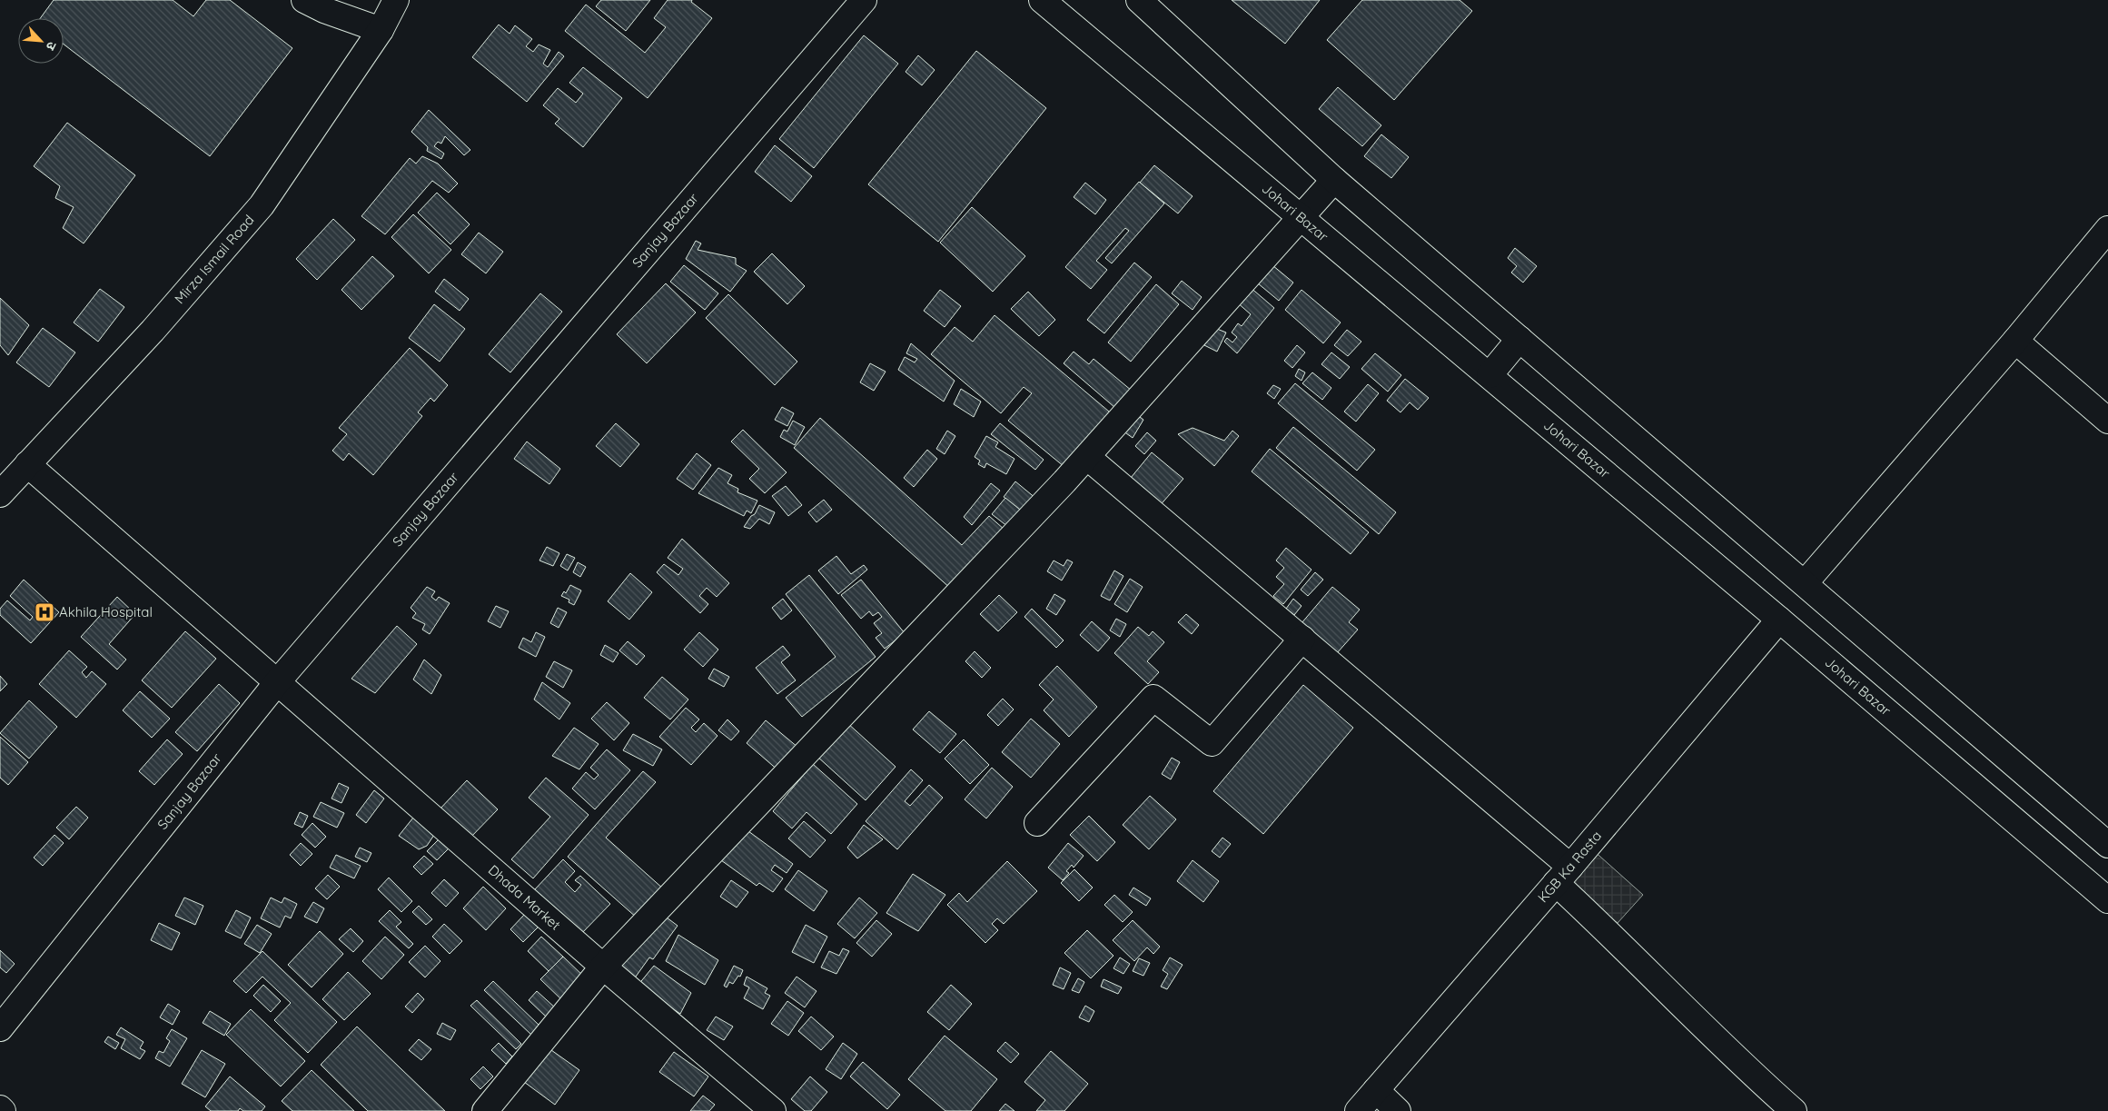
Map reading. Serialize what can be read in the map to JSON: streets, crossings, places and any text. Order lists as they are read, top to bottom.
{
  "streets": {
    "main road": [
      "Johari Bazar",
      "Sanjay Bazaar",
      "Mirza Ismail Road",
      "KGB Ka Rasta",
      "Dhada Market"
    ]
  },
  "crossings": [
    ["Johari Bazar", "KGB Ka Rasta"],
    ["Sanjay Bazaar", "Dhada Market"],
    ["Mirza Ismail Road", "Dhada Market"]
  ],
  "places": {
    "hospital": ["Akhila Hospital"]
  },
  "north": "bottom right"
}
